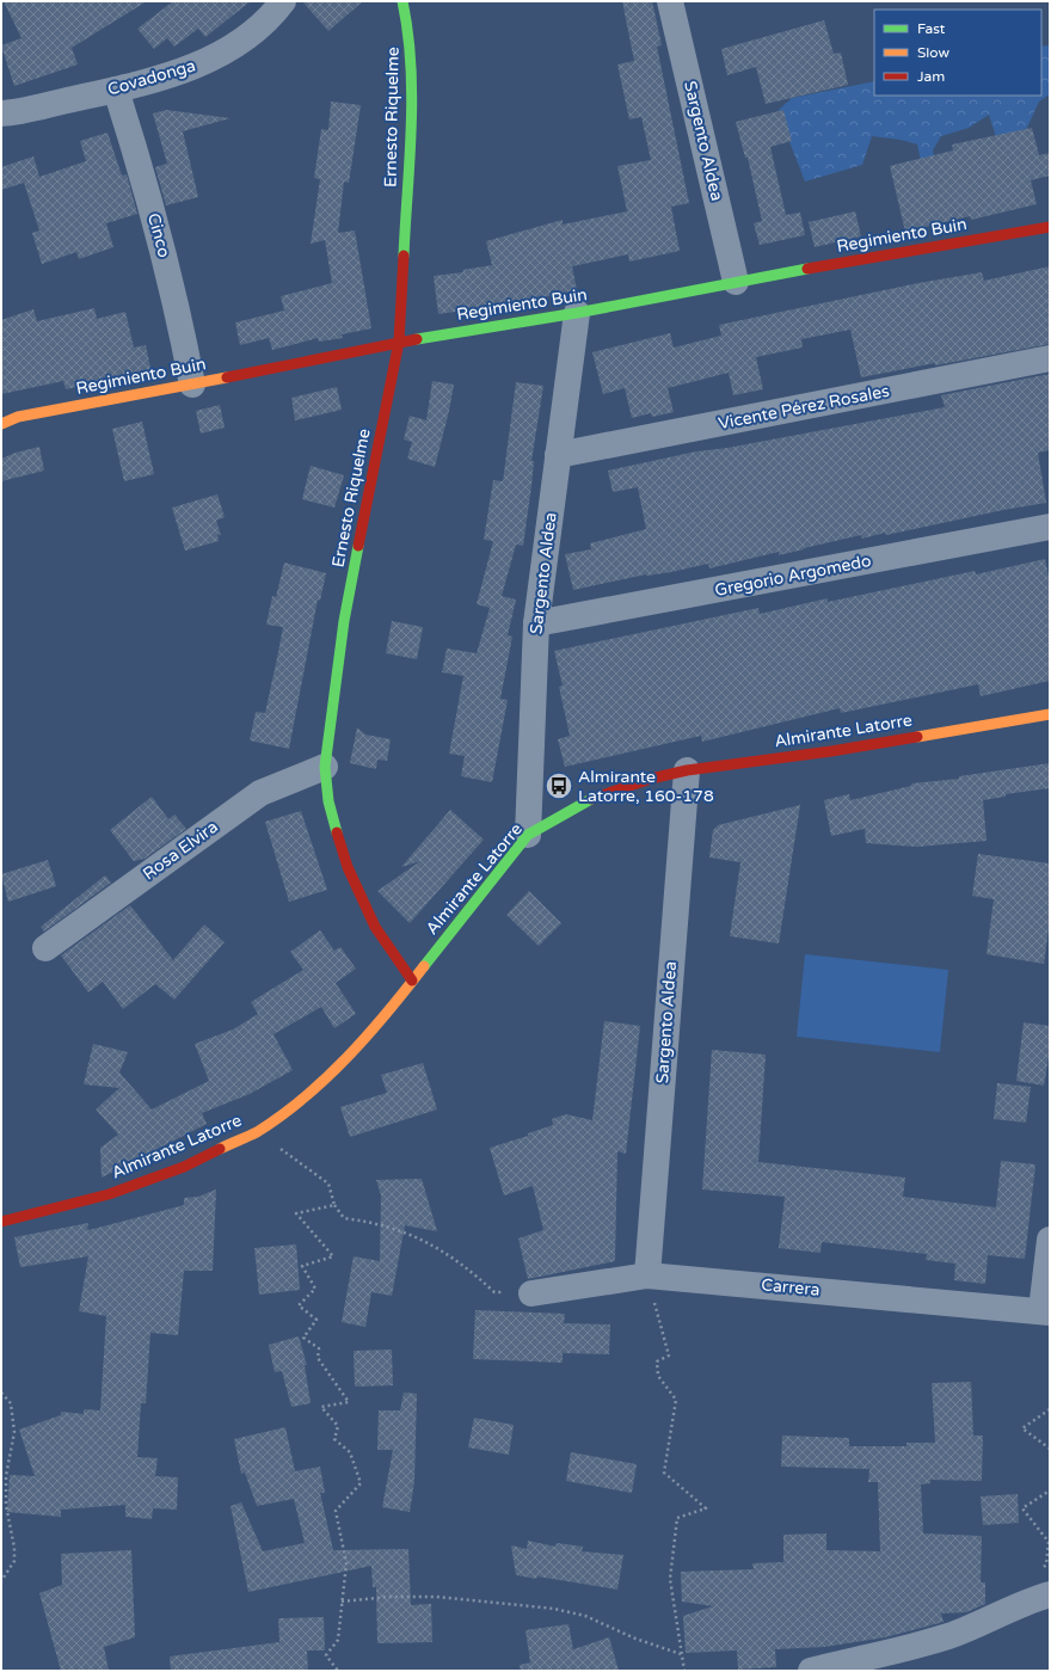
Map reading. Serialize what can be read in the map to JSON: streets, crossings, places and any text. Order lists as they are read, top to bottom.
{
  "streets": {
    "street": [
      "Covadonga",
      "Ernesto Riquelme",
      "Sargento Aldea",
      "Cinco",
      "Regimiento Buin",
      "Vicente Pérez Rosales",
      "Gregorio Argomedo",
      "Almirante Latorre",
      "Rosa Elvira",
      "Carrera"
    ]
  },
  "crossings": [
    ["Covadonga", "Cinco"],
    ["Ernesto Riquelme", "Regimiento Buin"],
    ["Ernesto Riquelme", "Almirante Latorre"],
    ["Ernesto Riquelme", "Rosa Elvira"],
    ["Sargento Aldea", "Regimiento Buin"],
    ["Sargento Aldea", "Vicente Pérez Rosales"],
    ["Sargento Aldea", "Gregorio Argomedo"],
    ["Sargento Aldea", "Almirante Latorre"],
    ["Sargento Aldea", "Carrera"],
    ["Cinco", "Regimiento Buin"]
  ],
  "places": {
    "bus stop": ["Almirante Latorre, 160-178"]
  },
  "legend": ["Fast", "Slow", "Jam"]
}
